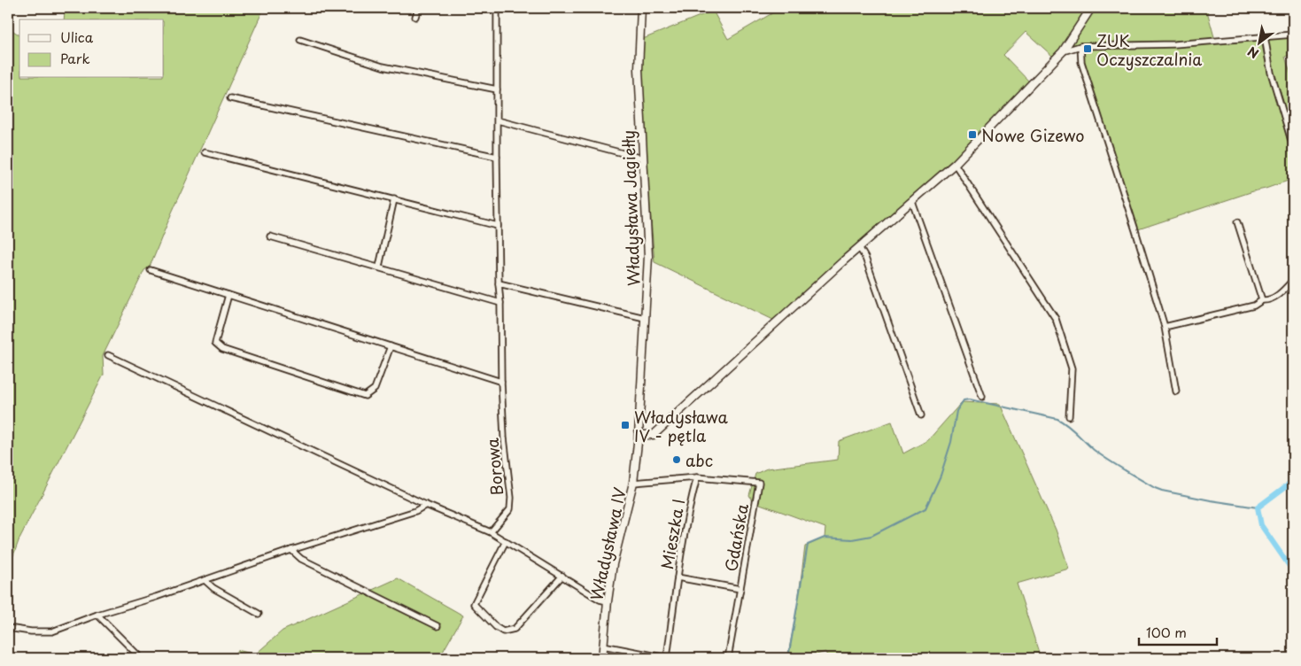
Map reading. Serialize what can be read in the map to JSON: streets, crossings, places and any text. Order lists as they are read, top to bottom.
{
  "streets": {
    "street": [
      "Władysława Jagiełły",
      "Borowa",
      "Mieszka I",
      "Gdańska",
      "Władysława IV"
    ]
  },
  "crossings": [
    ["Władysława Jagiełły", "Władysława IV"],
    ["Mieszka I", "Gdańska"],
    ["Mieszka I", "Władysława IV"]
  ],
  "places": {
    "transit": ["ZUK Oczyszczalnia", "Nowe Gizewo", "Władysława IV - pętla"],
    "other": ["abc"]
  },
  "legend": ["Ulica", "Park"],
  "scale_bar": "100 m",
  "north": "bottom left"
}
